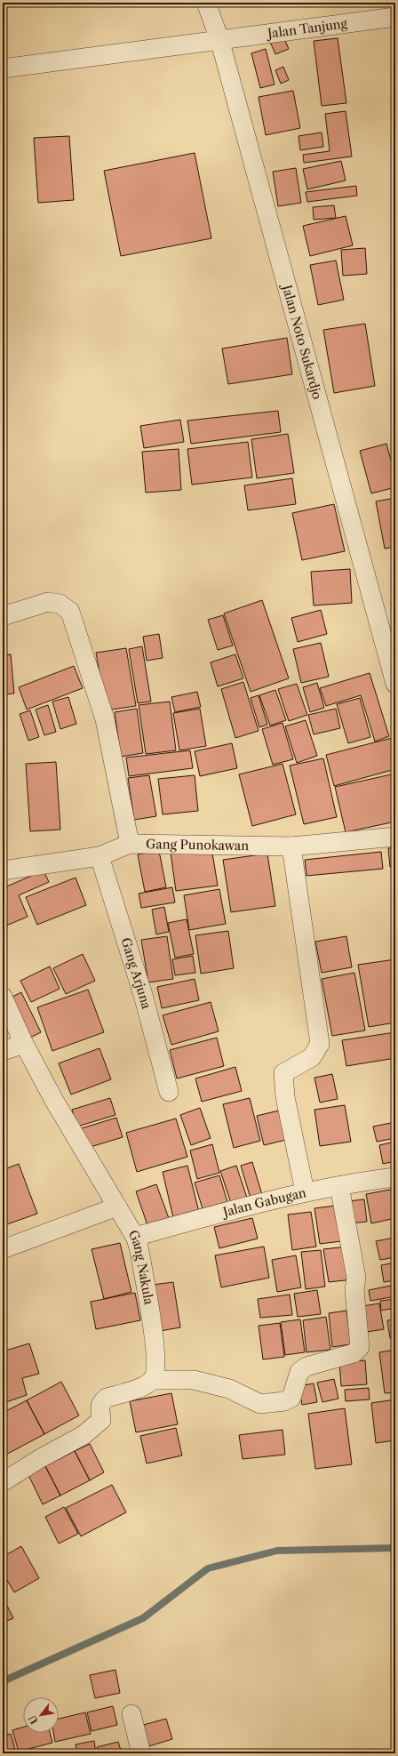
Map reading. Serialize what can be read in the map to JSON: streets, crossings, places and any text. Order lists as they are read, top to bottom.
{
  "streets": {
    "street": [
      "Jalan Tanjung",
      "Jalan Noto Sukardjo",
      "Gang Punokawan",
      "Gang Arjuna",
      "Jalan Gabugan",
      "Gang Nakula"
    ]
  },
  "crossings": [
    ["Jalan Tanjung", "Jalan Noto Sukardjo"],
    ["Gang Punokawan", "Gang Arjuna"],
    ["Jalan Gabugan", "Gang Nakula"]
  ],
  "north": "bottom left"
}
